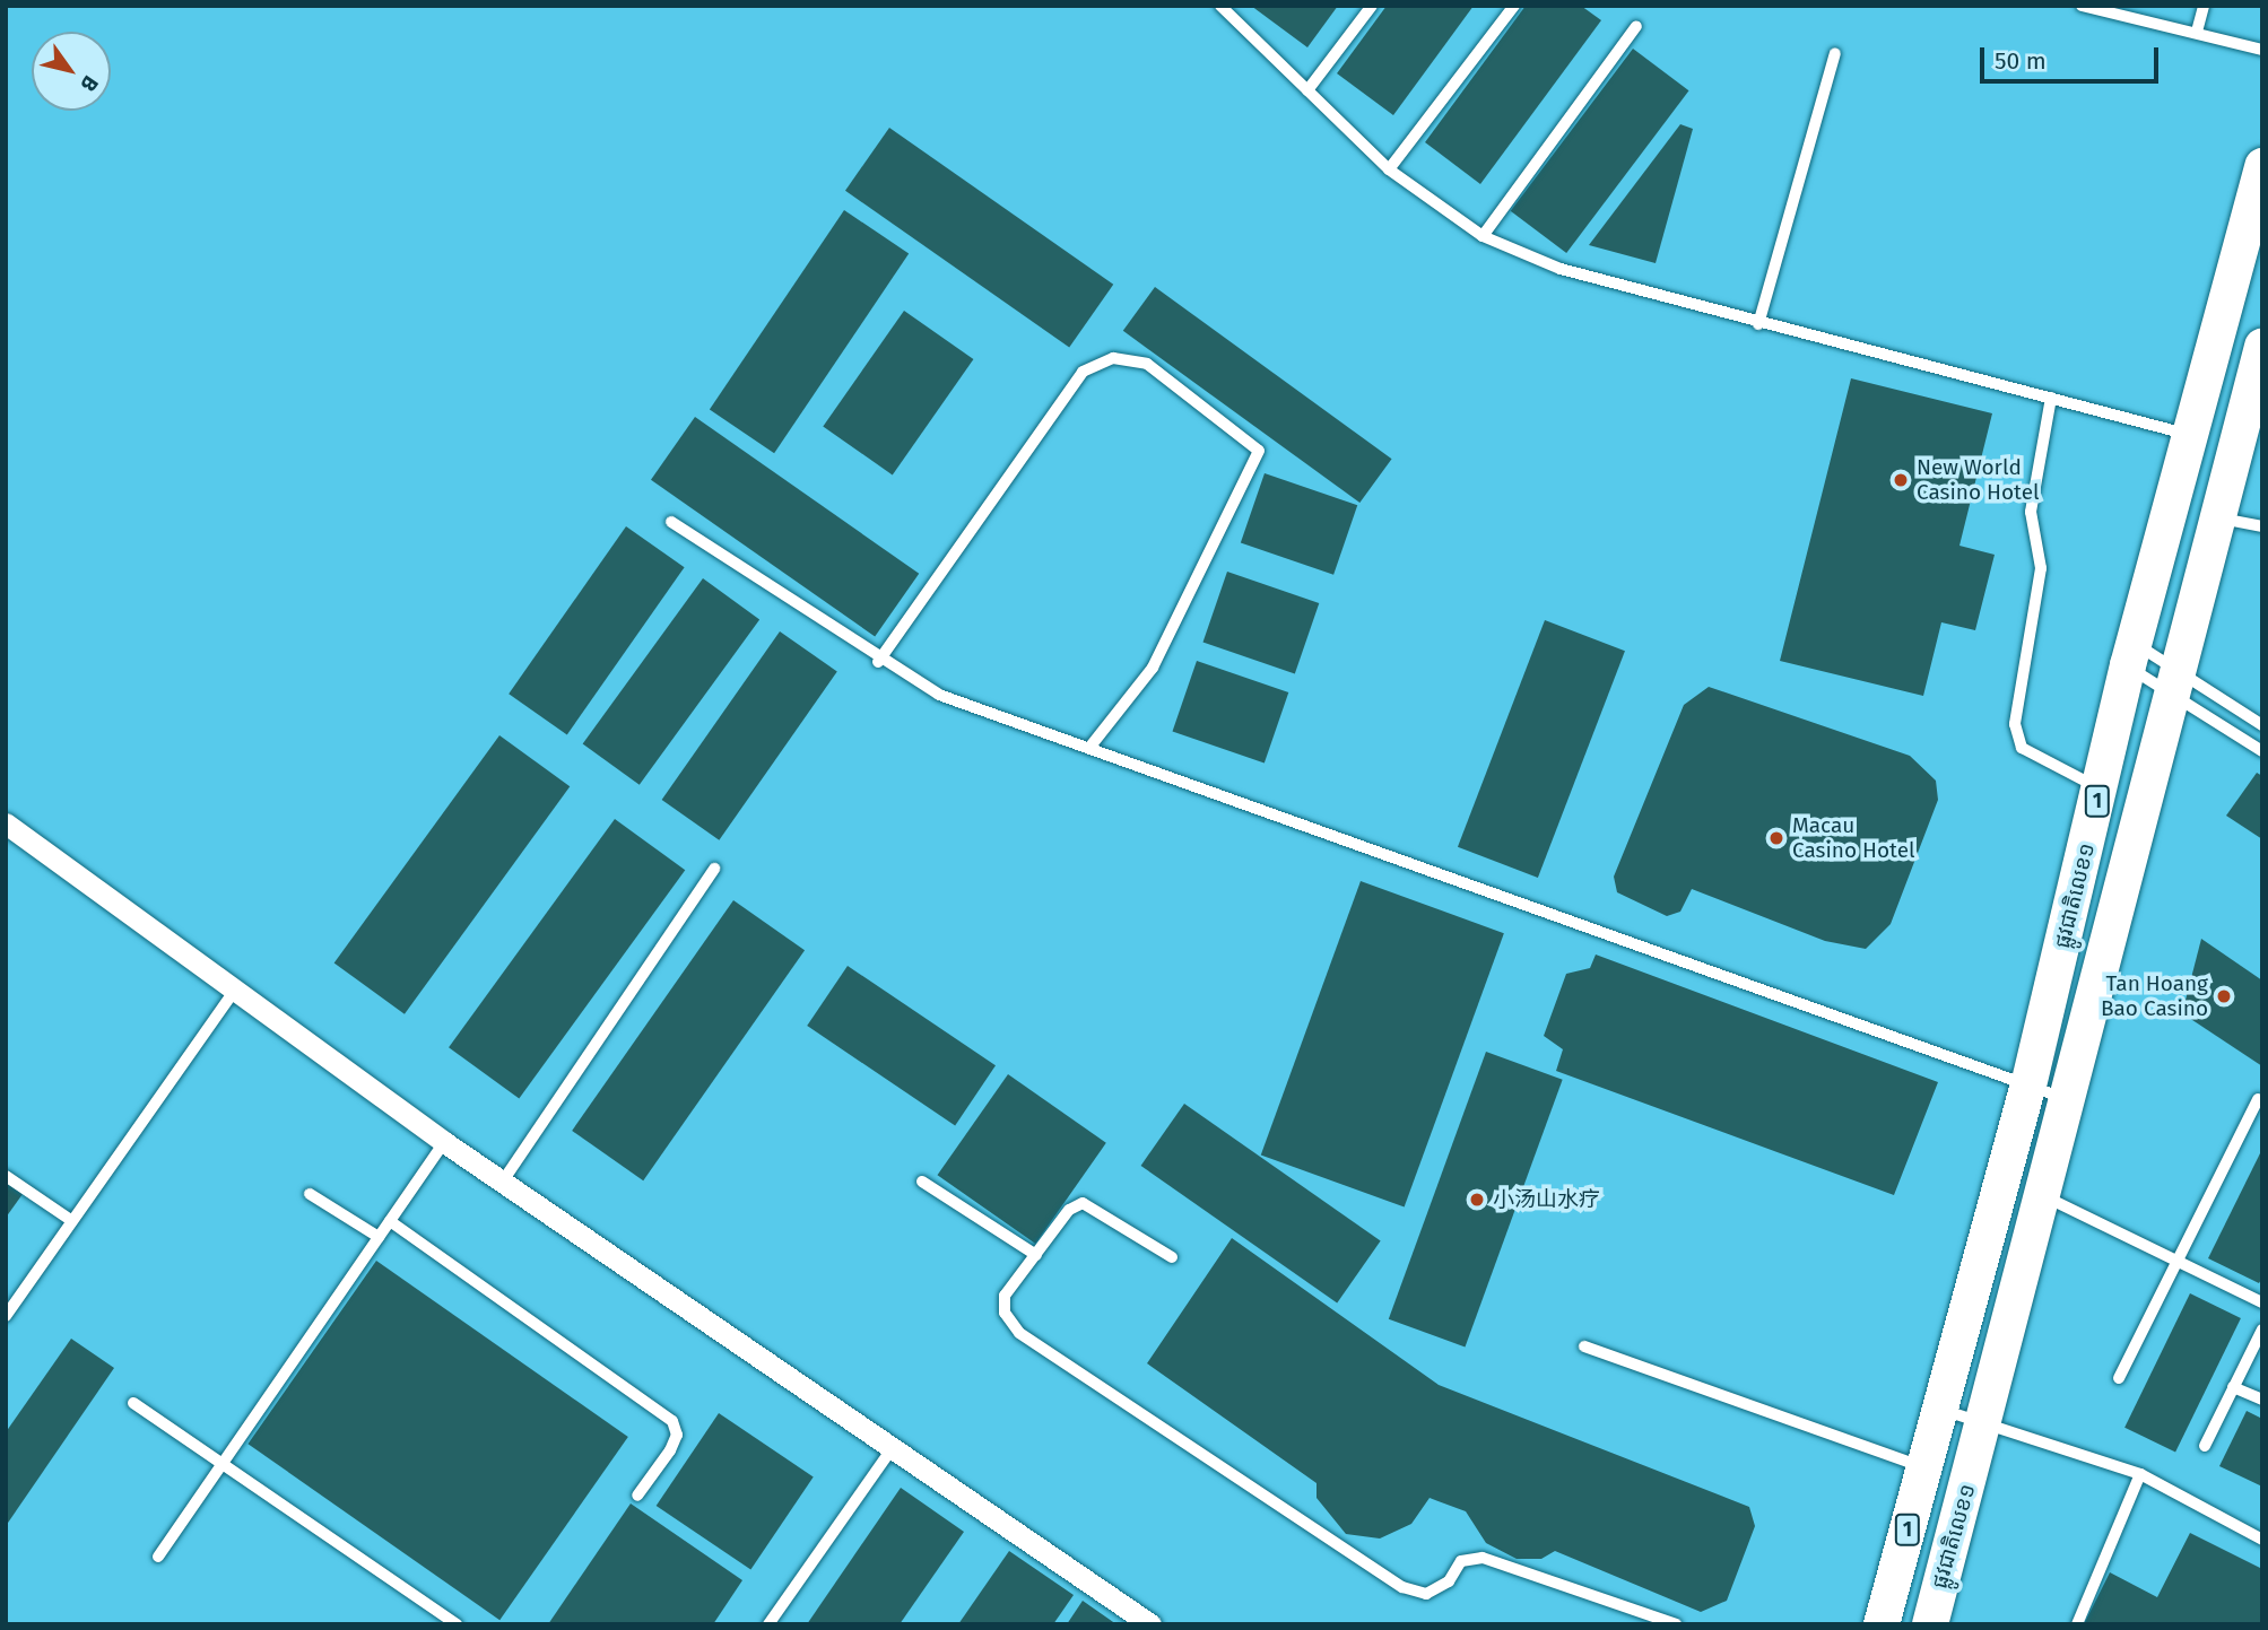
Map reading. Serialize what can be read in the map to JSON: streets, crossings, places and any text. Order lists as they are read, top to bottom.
{
  "streets": {
    "highway": ["1", "ផ្លូវជាតិលេខ១"]
  },
  "places": [
    "New World Casino Hotel",
    "Macau Casino Hotel",
    "Tan Hoang Bao Casino",
    "小汤山水疗"
  ],
  "scale_bar": "50 m",
  "north": "bottom right"
}
